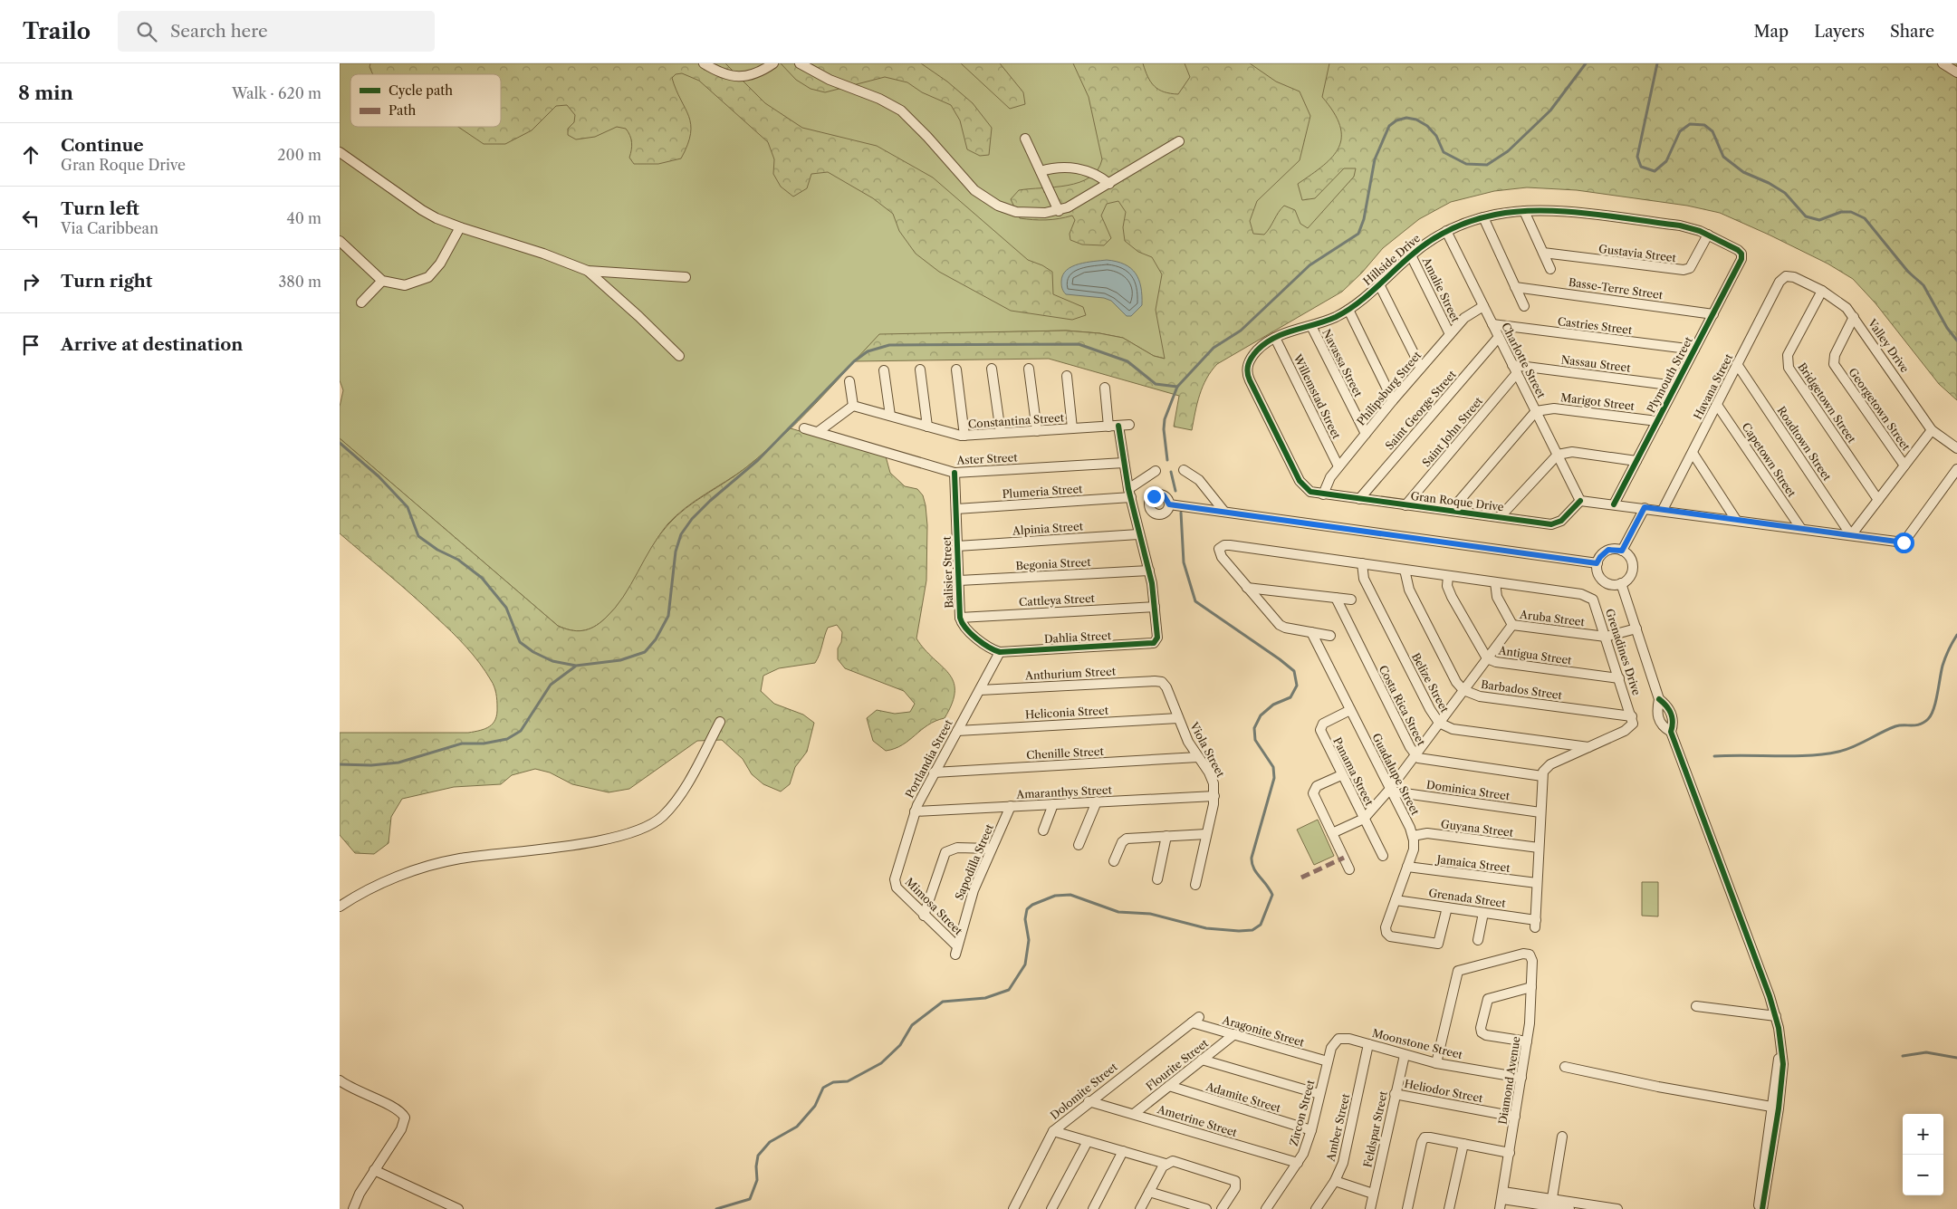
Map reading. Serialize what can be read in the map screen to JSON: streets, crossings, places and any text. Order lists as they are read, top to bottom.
{
  "streets": {
    "street": [
      "Gustavia Street",
      "Hillside Drive",
      "Basse-Terre Street",
      "Amalie Street",
      "Castries Street",
      "Valley Drive",
      "Charlotte Street",
      "Navassa Street",
      "Nassau Street",
      "Plymouth Street",
      "Havana Street",
      "Philipsburg Street",
      "Willemstad Street",
      "Marigot Street",
      "Bridgetown Street",
      "Georgetown Street",
      "Saint George Street",
      "Constantina Street",
      "Saint John Street",
      "Roadtown Street",
      "Aster Street",
      "Capetown Street",
      "Plumeria Street",
      "Gran Roque Drive",
      "Alpinia Street",
      "Begonia Street",
      "Balisier Street",
      "Cattleya Street",
      "Aruba Street",
      "Dahlia Street",
      "Grenadines Drive",
      "Antigua Street",
      "Anthurium Street",
      "Belize Street",
      "Barbados Street",
      "Costa Rica Street",
      "Heliconia Street",
      "Viola Street",
      "Chenille Street",
      "Portlandia Street",
      "Panama Street",
      "Guadalupe Street",
      "Dominica Street",
      "Amaranthys Street",
      "Guyana Street",
      "Sapodilla Street",
      "Jamaica Street",
      "Grenada Street",
      "Mimosa Street",
      "Aragonite Street",
      "Moonstone Street",
      "Flourite Street",
      "Diamond Avenue",
      "Dolomite Street",
      "Heliodor Street",
      "Adamite Street",
      "Zircon Street",
      "Ametrine Street",
      "Amber Street",
      "Feldspar Street"
    ]
  },
  "crossings": [
    ["Gustavia Street", "Hillside Drive"],
    ["Hillside Drive", "Amalie Street"],
    ["Hillside Drive", "Charlotte Street"],
    ["Hillside Drive", "Navassa Street"],
    ["Hillside Drive", "Plymouth Street"],
    ["Hillside Drive", "Philipsburg Street"],
    ["Hillside Drive", "Willemstad Street"],
    ["Hillside Drive", "Gran Roque Drive"],
    ["Basse-Terre Street", "Plymouth Street"],
    ["Amalie Street", "Philipsburg Street"],
    ["Castries Street", "Charlotte Street"],
    ["Castries Street", "Plymouth Street"],
    ["Valley Drive", "Havana Street"],
    ["Valley Drive", "Bridgetown Street"],
    ["Valley Drive", "Georgetown Street"],
    ["Charlotte Street", "Nassau Street"],
    ["Charlotte Street", "Philipsburg Street"],
    ["Charlotte Street", "Marigot Street"],
    ["Charlotte Street", "Saint George Street"],
    ["Charlotte Street", "Saint John Street"],
    ["Charlotte Street", "Gran Roque Drive"],
    ["Navassa Street", "Philipsburg Street"],
    ["Nassau Street", "Plymouth Street"],
    ["Nassau Street", "Saint John Street"],
    ["Plymouth Street", "Marigot Street"],
    ["Havana Street", "Roadtown Street"],
    ["Havana Street", "Capetown Street"],
    ["Philipsburg Street", "Willemstad Street"],
    ["Philipsburg Street", "Gran Roque Drive"],
    ["Saint George Street", "Gran Roque Drive"],
    ["Saint John Street", "Gran Roque Drive"],
    ["Aster Street", "Balisier Street"],
    ["Plumeria Street", "Balisier Street"],
    ["Alpinia Street", "Balisier Street"],
    ["Begonia Street", "Balisier Street"],
    ["Balisier Street", "Cattleya Street"],
    ["Balisier Street", "Dahlia Street"],
    ["Balisier Street", "Portlandia Street"],
    ["Cattleya Street", "Dahlia Street"],
    ["Aruba Street", "Grenadines Drive"],
    ["Dahlia Street", "Portlandia Street"],
    ["Grenadines Drive", "Antigua Street"],
    ["Grenadines Drive", "Belize Street"],
    ["Grenadines Drive", "Barbados Street"],
    ["Anthurium Street", "Viola Street"],
    ["Anthurium Street", "Portlandia Street"],
    ["Heliconia Street", "Viola Street"],
    ["Heliconia Street", "Portlandia Street"],
    ["Viola Street", "Chenille Street"],
    ["Viola Street", "Amaranthys Street"],
    ["Chenille Street", "Portlandia Street"],
    ["Portlandia Street", "Amaranthys Street"],
    ["Portlandia Street", "Mimosa Street"],
    ["Panama Street", "Guadalupe Street"],
    ["Guadalupe Street", "Dominica Street"],
    ["Guadalupe Street", "Guyana Street"],
    ["Amaranthys Street", "Sapodilla Street"],
    ["Sapodilla Street", "Mimosa Street"],
    ["Jamaica Street", "Grenada Street"],
    ["Aragonite Street", "Flourite Street"],
    ["Aragonite Street", "Dolomite Street"],
    ["Aragonite Street", "Zircon Street"],
    ["Moonstone Street", "Diamond Avenue"],
    ["Moonstone Street", "Zircon Street"],
    ["Moonstone Street", "Amber Street"],
    ["Moonstone Street", "Feldspar Street"],
    ["Flourite Street", "Adamite Street"],
    ["Flourite Street", "Ametrine Street"],
    ["Diamond Avenue", "Heliodor Street"],
    ["Dolomite Street", "Ametrine Street"],
    ["Heliodor Street", "Feldspar Street"],
    ["Adamite Street", "Zircon Street"],
    ["Zircon Street", "Ametrine Street"]
  ],
  "legend": ["Cycle path", "Path"],
  "page": {
    "header": "Trailo",
    "search": "Search here",
    "nav": ["Map", "Layers", "Share"],
    "heading": ["8 min", "Walk · 620 m"],
    "list": [
      ["Continue", "Gran Roque Drive", "200 m"],
      ["Turn left", "Via Caribbean", "40 m"],
      ["Turn right", "380 m"],
      "Arrive at destination"
    ],
    "map_buttons": ["+", "−"]
  }
}
